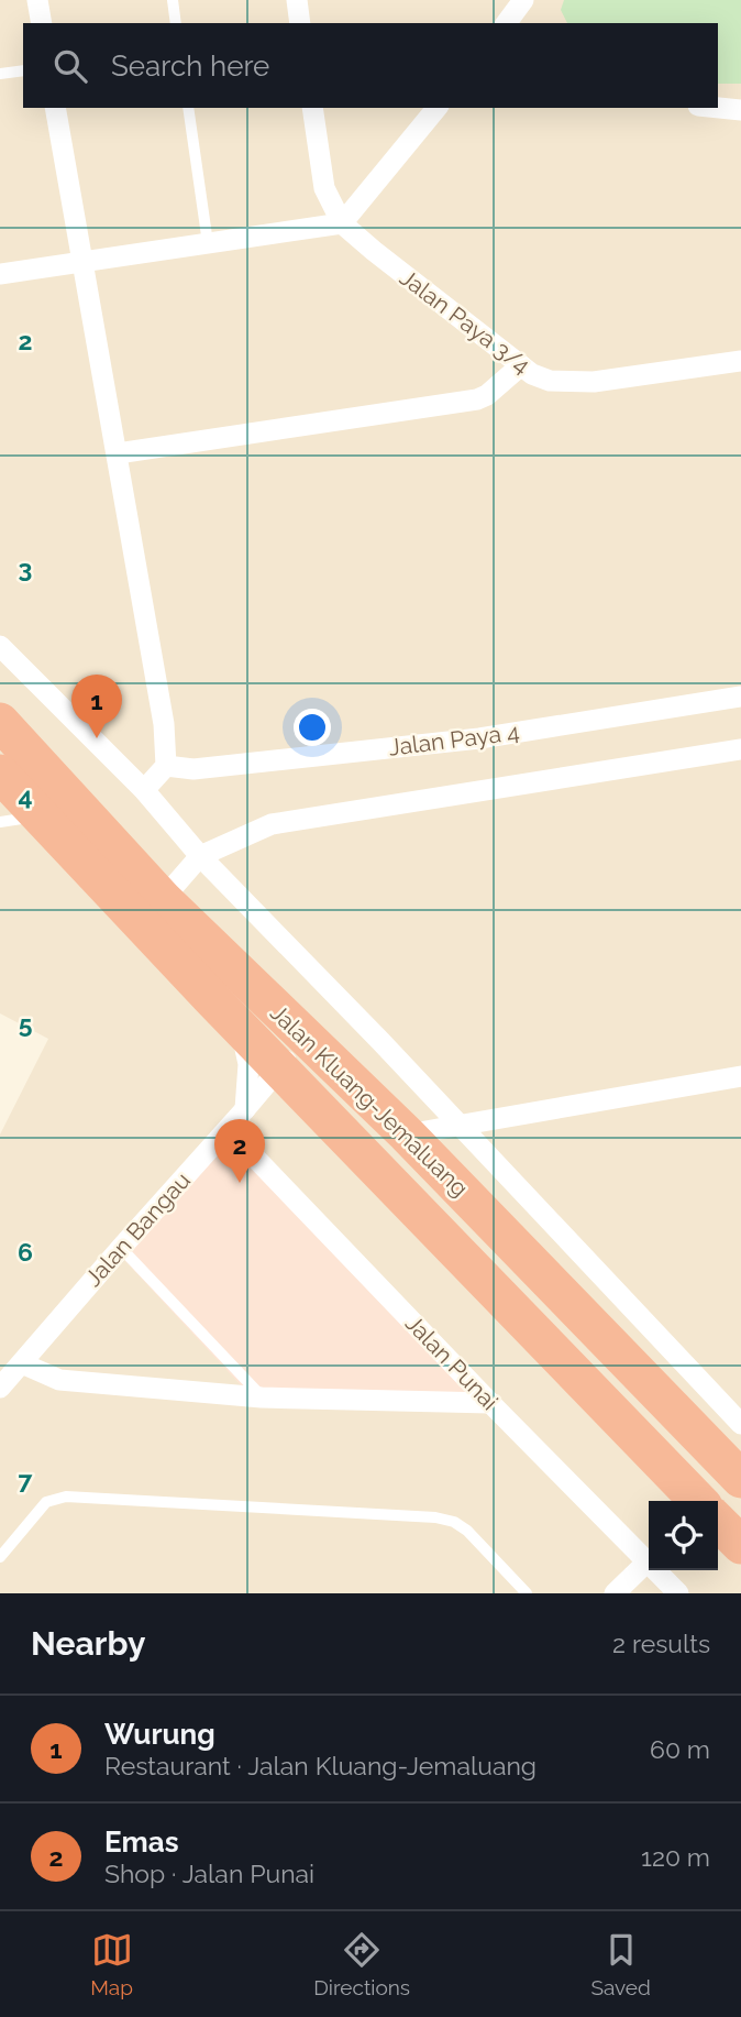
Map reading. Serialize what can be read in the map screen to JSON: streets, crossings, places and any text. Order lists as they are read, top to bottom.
{
  "streets": {
    "highway": ["Jalan Kluang-Jemaluang"],
    "street": [
      "Jalan Paya 3/4",
      "Jalan Paya 4",
      "Jalan Bangau",
      "Jalan Punai"
    ]
  },
  "crossings": [
    ["Jalan Kluang-Jemaluang", "Jalan Bangau"],
    ["Jalan Bangau", "Jalan Punai"]
  ],
  "page": {
    "search": "Search here",
    "pins": ["1", "2"],
    "heading": ["Nearby", "2 results"],
    "list": [
      {
        "mark": "1",
        "name": "Wurung",
        "note": "Restaurant · Jalan Kluang-Jemaluang",
        "value": "60 m"
      },
      {
        "mark": "2",
        "name": "Emas",
        "note": "Shop · Jalan Punai",
        "value": "120 m"
      }
    ],
    "nav": ["Map", "Directions", "Saved"]
  },
  "grid": {
    "rows": [
      "2",
      "3",
      "4",
      "5",
      "6",
      "7"
    ]
  }
}
